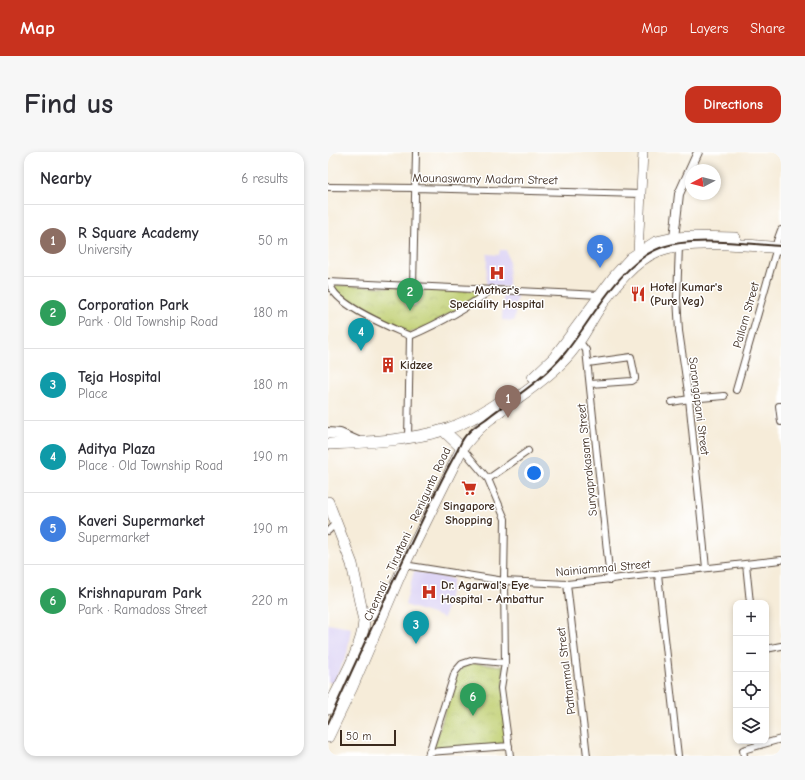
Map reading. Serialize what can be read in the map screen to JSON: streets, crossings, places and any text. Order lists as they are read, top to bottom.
{
  "streets": {
    "highway": ["Chennai - Tiruttani - Renigunta Road"],
    "street": [
      "Mounaswamy Madam Street",
      "Pallam Street",
      "Sarangapani Street",
      "Suryaprakasam Street",
      "Nainiammal Street",
      "Pattammal Street"
    ]
  },
  "crossings": [
    ["Pallam Street", "Chennai - Tiruttani - Renigunta Road"],
    ["Sarangapani Street", "Chennai - Tiruttani - Renigunta Road"],
    ["Sarangapani Street", "Nainiammal Street"],
    ["Suryaprakasam Street", "Chennai - Tiruttani - Renigunta Road"],
    ["Suryaprakasam Street", "Nainiammal Street"],
    ["Chennai - Tiruttani - Renigunta Road", "Nainiammal Street"],
    ["Nainiammal Street", "Pattammal Street"]
  ],
  "places": {
    "hospital": ["Mother's Speciality Hospital", "Dr. Agarwal's Eye Hospital - Ambattur"],
    "restaurant": ["Hotel Kumar's (Pure Veg)"],
    "building": ["Kidzee"],
    "supermarket": ["Singapore Shopping"]
  },
  "scale_bar": "50 m",
  "north": "left",
  "page": {
    "header": "Map",
    "nav": ["Map", "Layers", "Share"],
    "buttons": "Directions",
    "title": "Find us",
    "heading": ["Nearby", "6 results"],
    "list": [
      {
        "mark": "1",
        "name": "R Square Academy",
        "note": "University",
        "value": "50 m"
      },
      {
        "mark": "2",
        "name": "Corporation Park",
        "note": "Park · Old Township Road",
        "value": "180 m"
      },
      {
        "mark": "3",
        "name": "Teja Hospital",
        "note": "Place",
        "value": "180 m"
      },
      {
        "mark": "4",
        "name": "Aditya Plaza",
        "note": "Place · Old Township Road",
        "value": "190 m"
      },
      {
        "mark": "5",
        "name": "Kaveri Supermarket",
        "note": "Supermarket",
        "value": "190 m"
      },
      {
        "mark": "6",
        "name": "Krishnapuram Park",
        "note": "Park · Ramadoss Street",
        "value": "220 m"
      }
    ],
    "pins": [
      "5",
      "2",
      "4",
      "1",
      "3",
      "6"
    ],
    "map_buttons": ["+", "−"],
    "scale": "50 m"
  }
}
